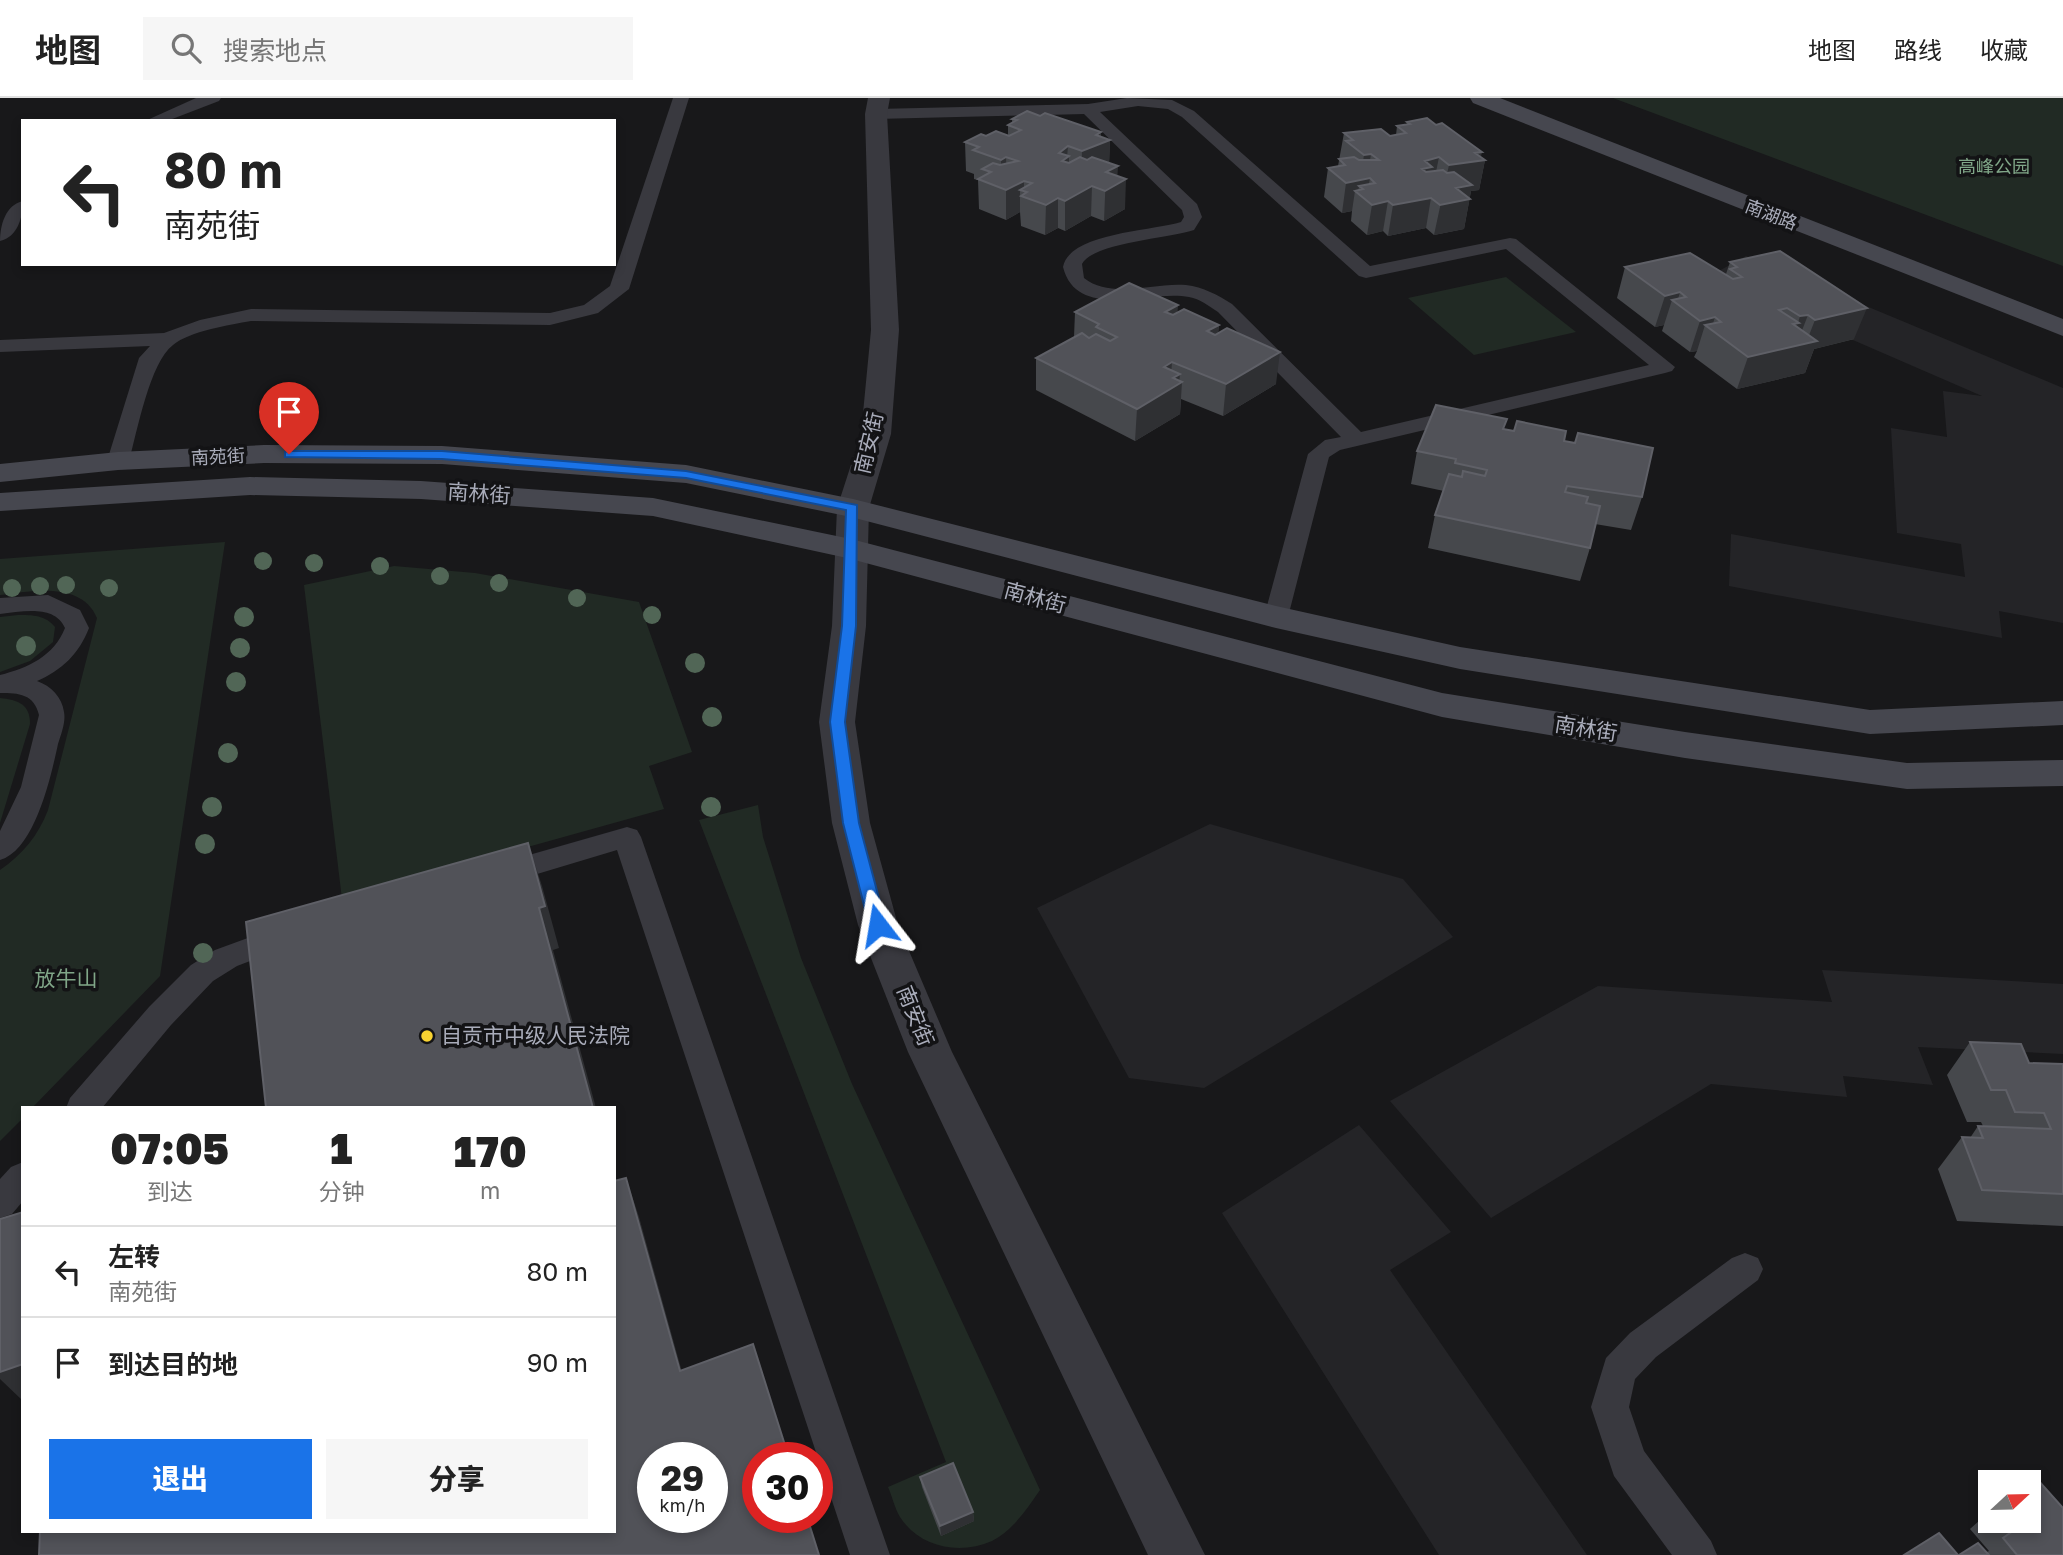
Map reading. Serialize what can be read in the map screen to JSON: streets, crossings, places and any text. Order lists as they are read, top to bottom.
{
  "streets": {
    "main road": ["南湖路", "南苑街", "南林街"],
    "street": ["南安街"]
  },
  "crossings": [
    ["南安街", "南苑街"],
    ["南安街", "南林街"],
    ["南苑街", "南林街"]
  ],
  "parks": ["高峰公园", "放牛山"],
  "places": ["自贡市中级人民法院"],
  "north": "right",
  "page": {
    "header": "地图",
    "search": "搜索地点",
    "nav": ["地图", "路线", "收藏"],
    "turn": ["80 m", "南苑街"],
    "eta": [
      "07:05",
      "到达",
      "1",
      "分钟",
      "170",
      "m"
    ],
    "list": [
      {
        "name": "左转",
        "note": "南苑街",
        "value": "80 m"
      },
      {
        "name": "到达目的地",
        "value": "90 m"
      }
    ],
    "buttons": ["退出", "分享"],
    "speed": "29 km/h",
    "limit": "30"
  }
}
